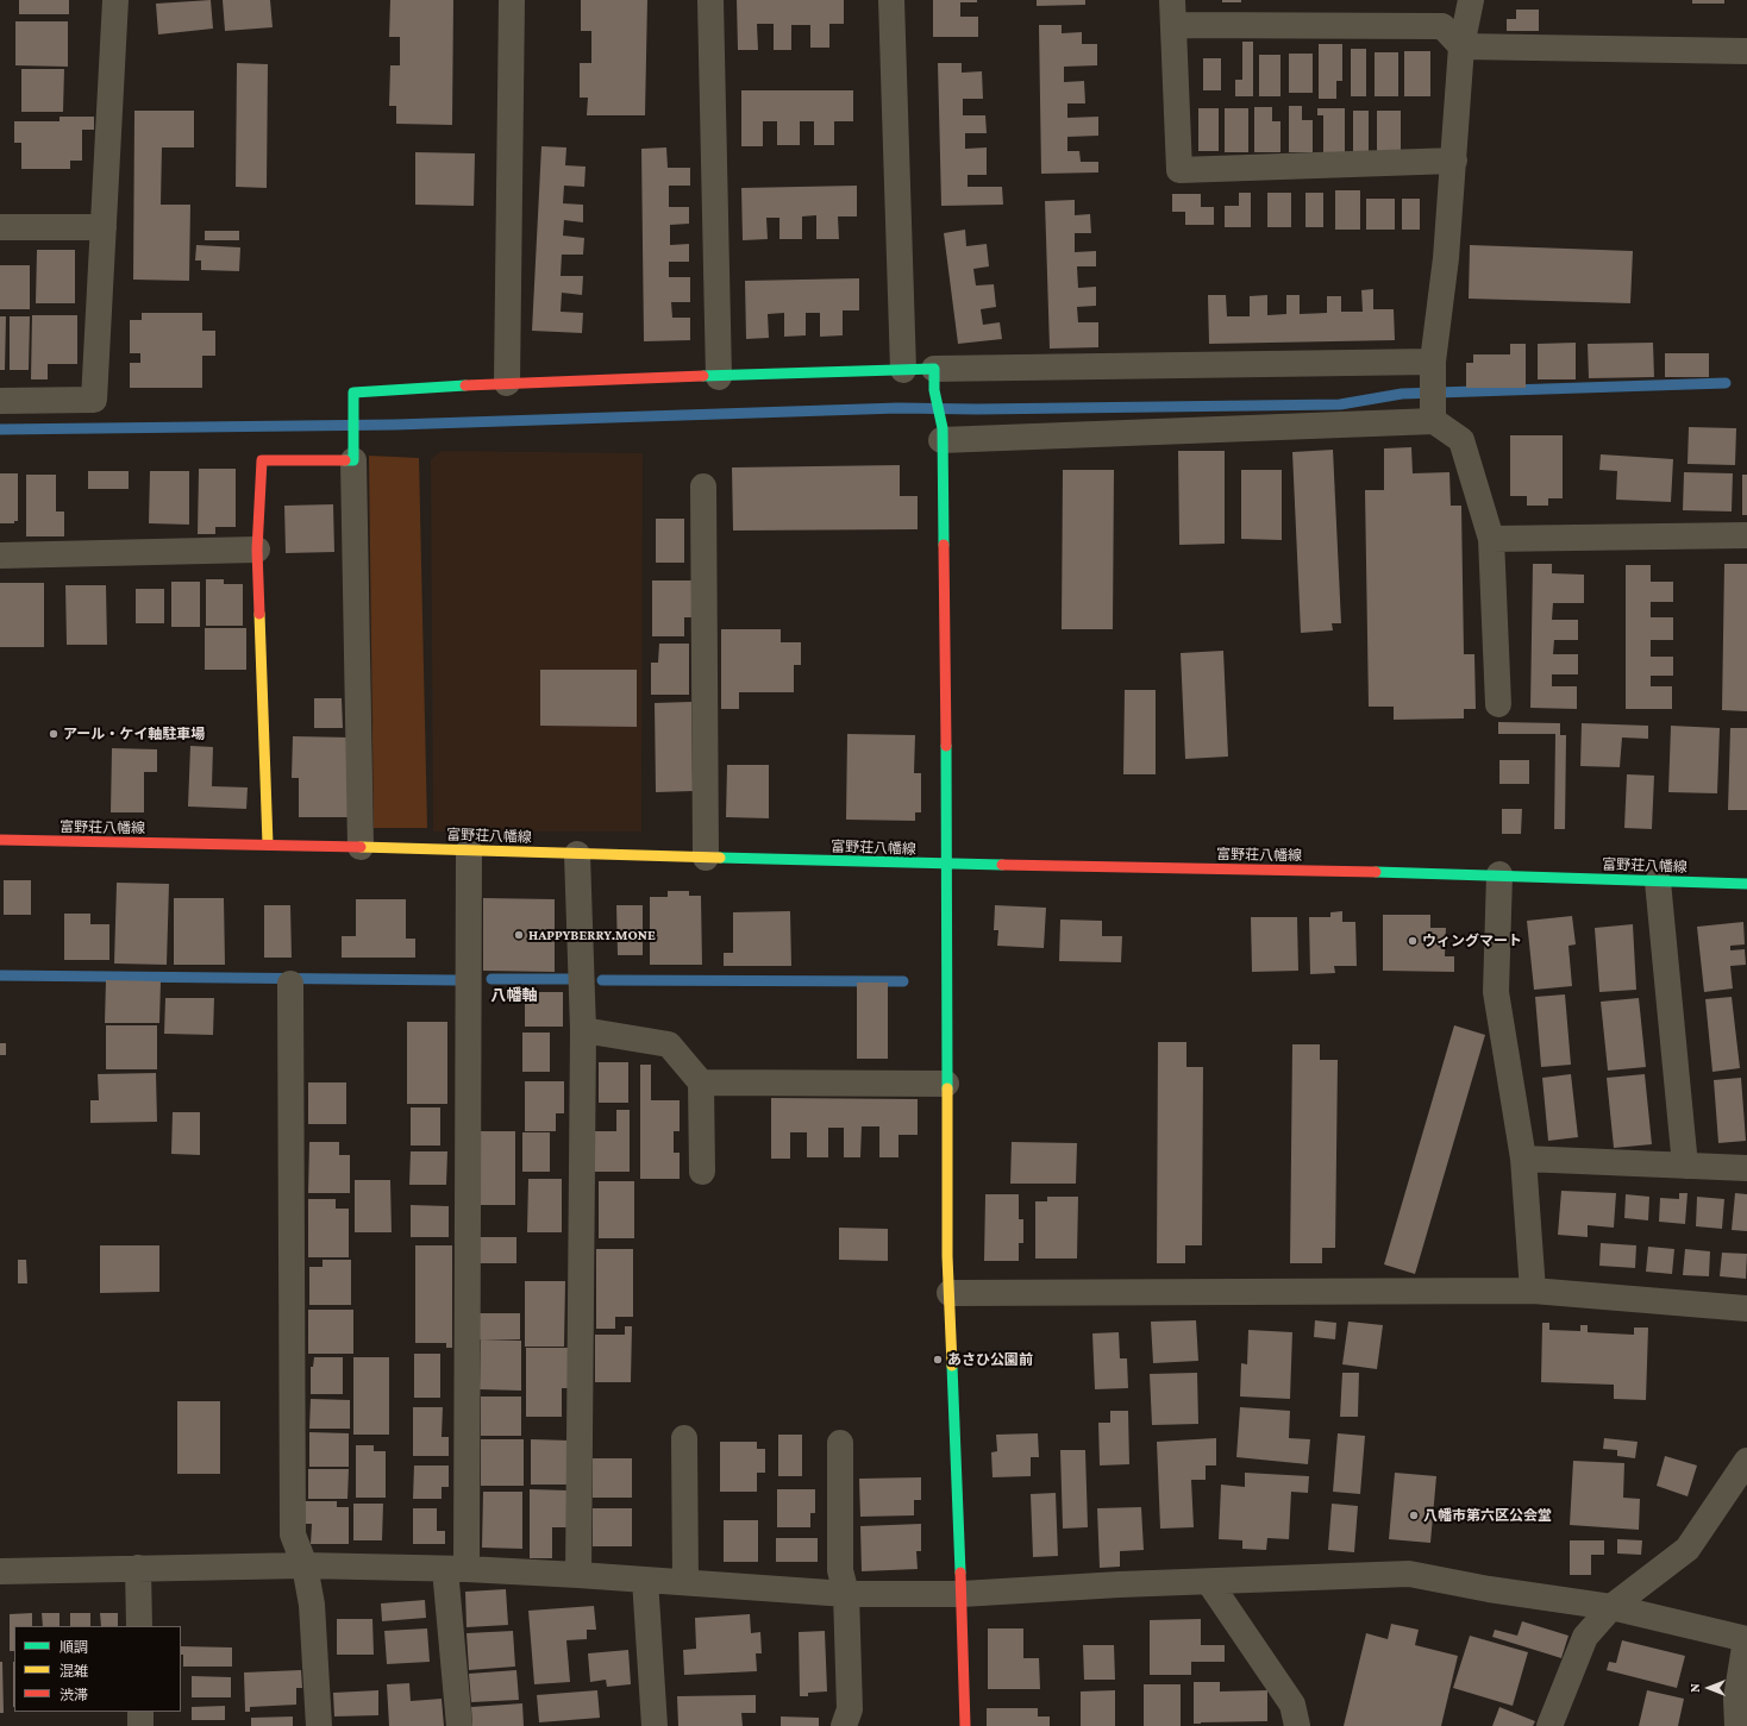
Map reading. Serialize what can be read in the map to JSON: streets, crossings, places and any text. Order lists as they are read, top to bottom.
{
  "streets": {
    "street": ["富野荘八幡線"]
  },
  "districts": ["八幡軸"],
  "places": [
    "アール・ケイ軸駐車場",
    "HAPPYBERRY.MONE",
    "ウィングマート",
    "あさひ公園前",
    "八幡市第六区公会堂"
  ],
  "legend": ["順調", "混雑", "渋滞"],
  "north": "left"
}
